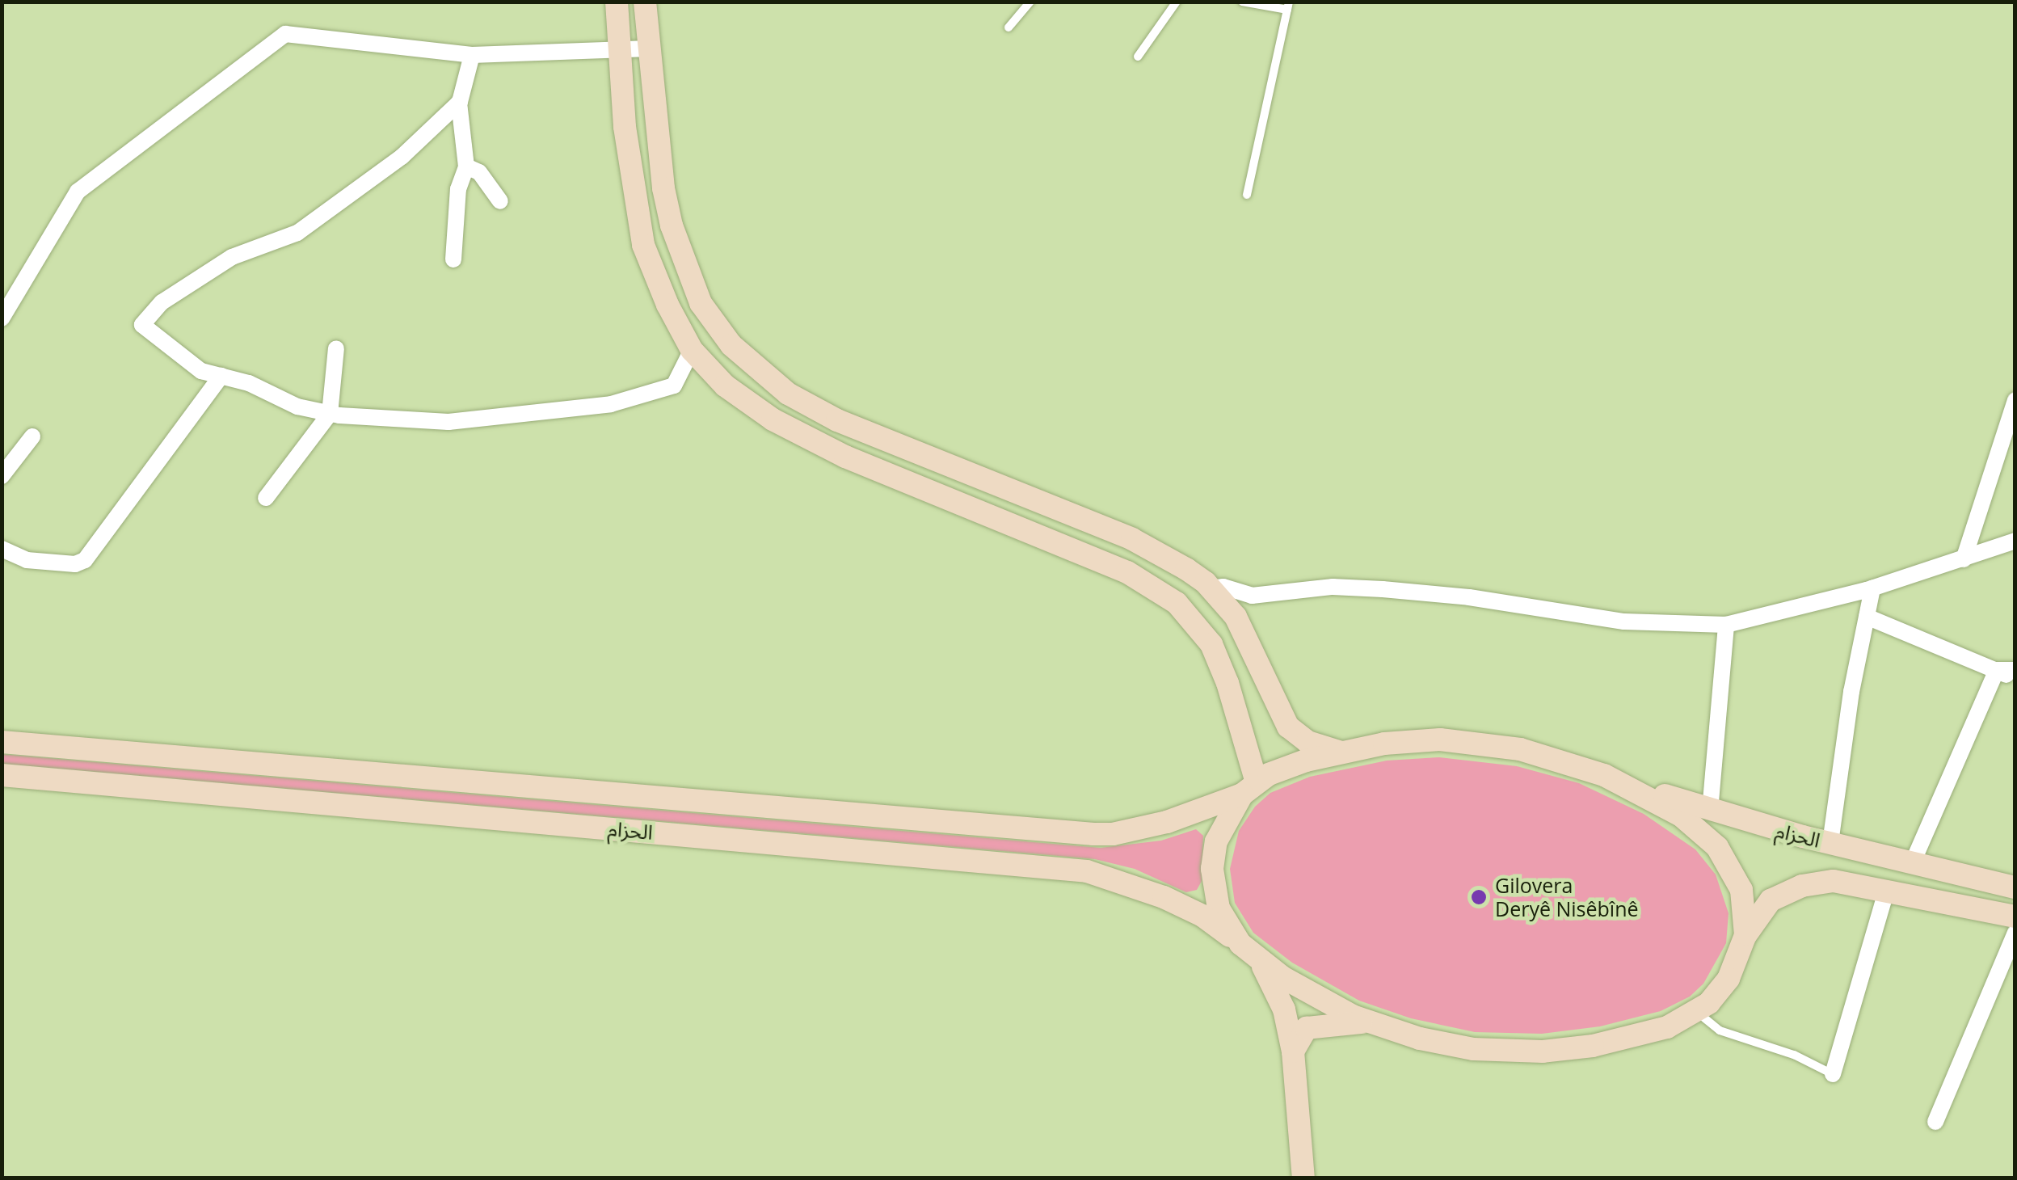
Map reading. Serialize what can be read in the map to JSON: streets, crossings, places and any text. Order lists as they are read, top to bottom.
{
  "streets": {
    "main road": ["الحزام"]
  },
  "places": ["Gilovera Deryê Nisêbînê"]
}
